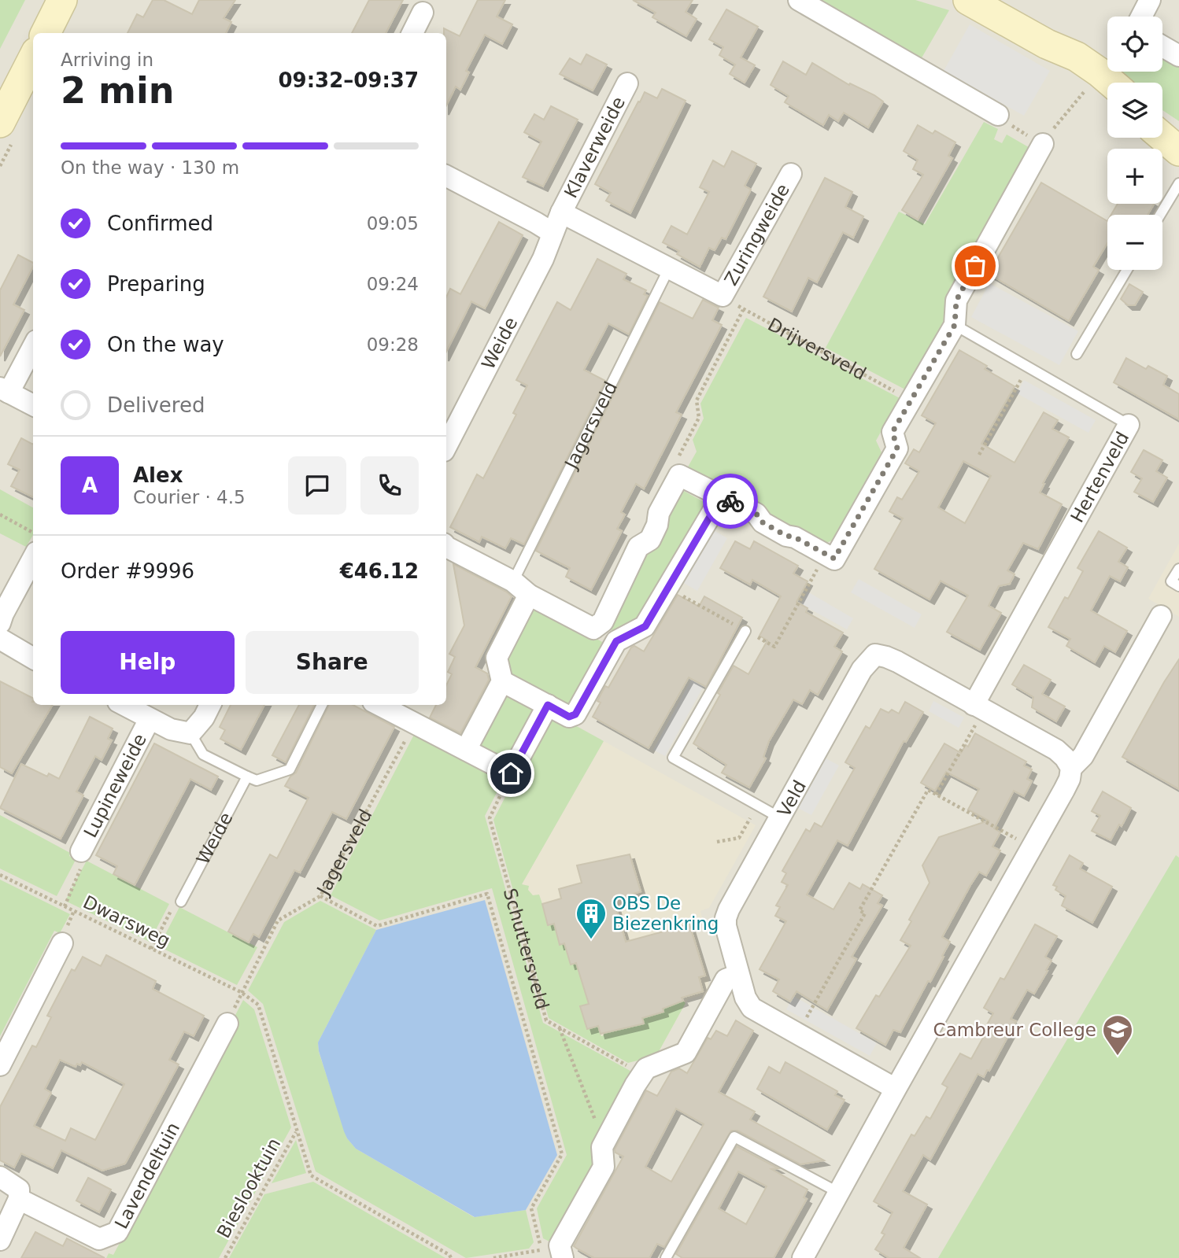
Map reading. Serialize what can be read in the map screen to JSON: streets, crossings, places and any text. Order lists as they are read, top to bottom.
{
  "streets": {
    "street": [
      "Klaverweide",
      "Zuringweide",
      "Weide",
      "Hertenveld",
      "Lupineweide",
      "Veld",
      "Lavendeltuin"
    ],
    "lane": ["Jagersveld"],
    "path": [
      "Drijversveld",
      "Dwarsweg",
      "Schuttersveld",
      "Bieslooktuin"
    ]
  },
  "crossings": [
    ["Klaverweide", "Weide"],
    ["Zuringweide", "Drijversveld"],
    ["Jagersveld", "Dwarsweg"],
    ["Hertenveld", "Veld"]
  ],
  "places": {
    "building": ["OBS De Biezenkring"],
    "school or university": ["Cambreur College"]
  },
  "page": {
    "map_buttons": ["+", "−"],
    "heading": ["2 min", "Arriving in", "09:32–09:37"],
    "panel": [
      "Alex",
      "Courier · 4.5",
      "Order #9996",
      "€46.12"
    ],
    "bar": "On the way · 130 m",
    "list": [
      ["Confirmed", "09:05"],
      ["Preparing", "09:24"],
      ["On the way", "09:28"],
      "Delivered"
    ],
    "round": "A",
    "buttons": ["Help", "Share"]
  }
}
